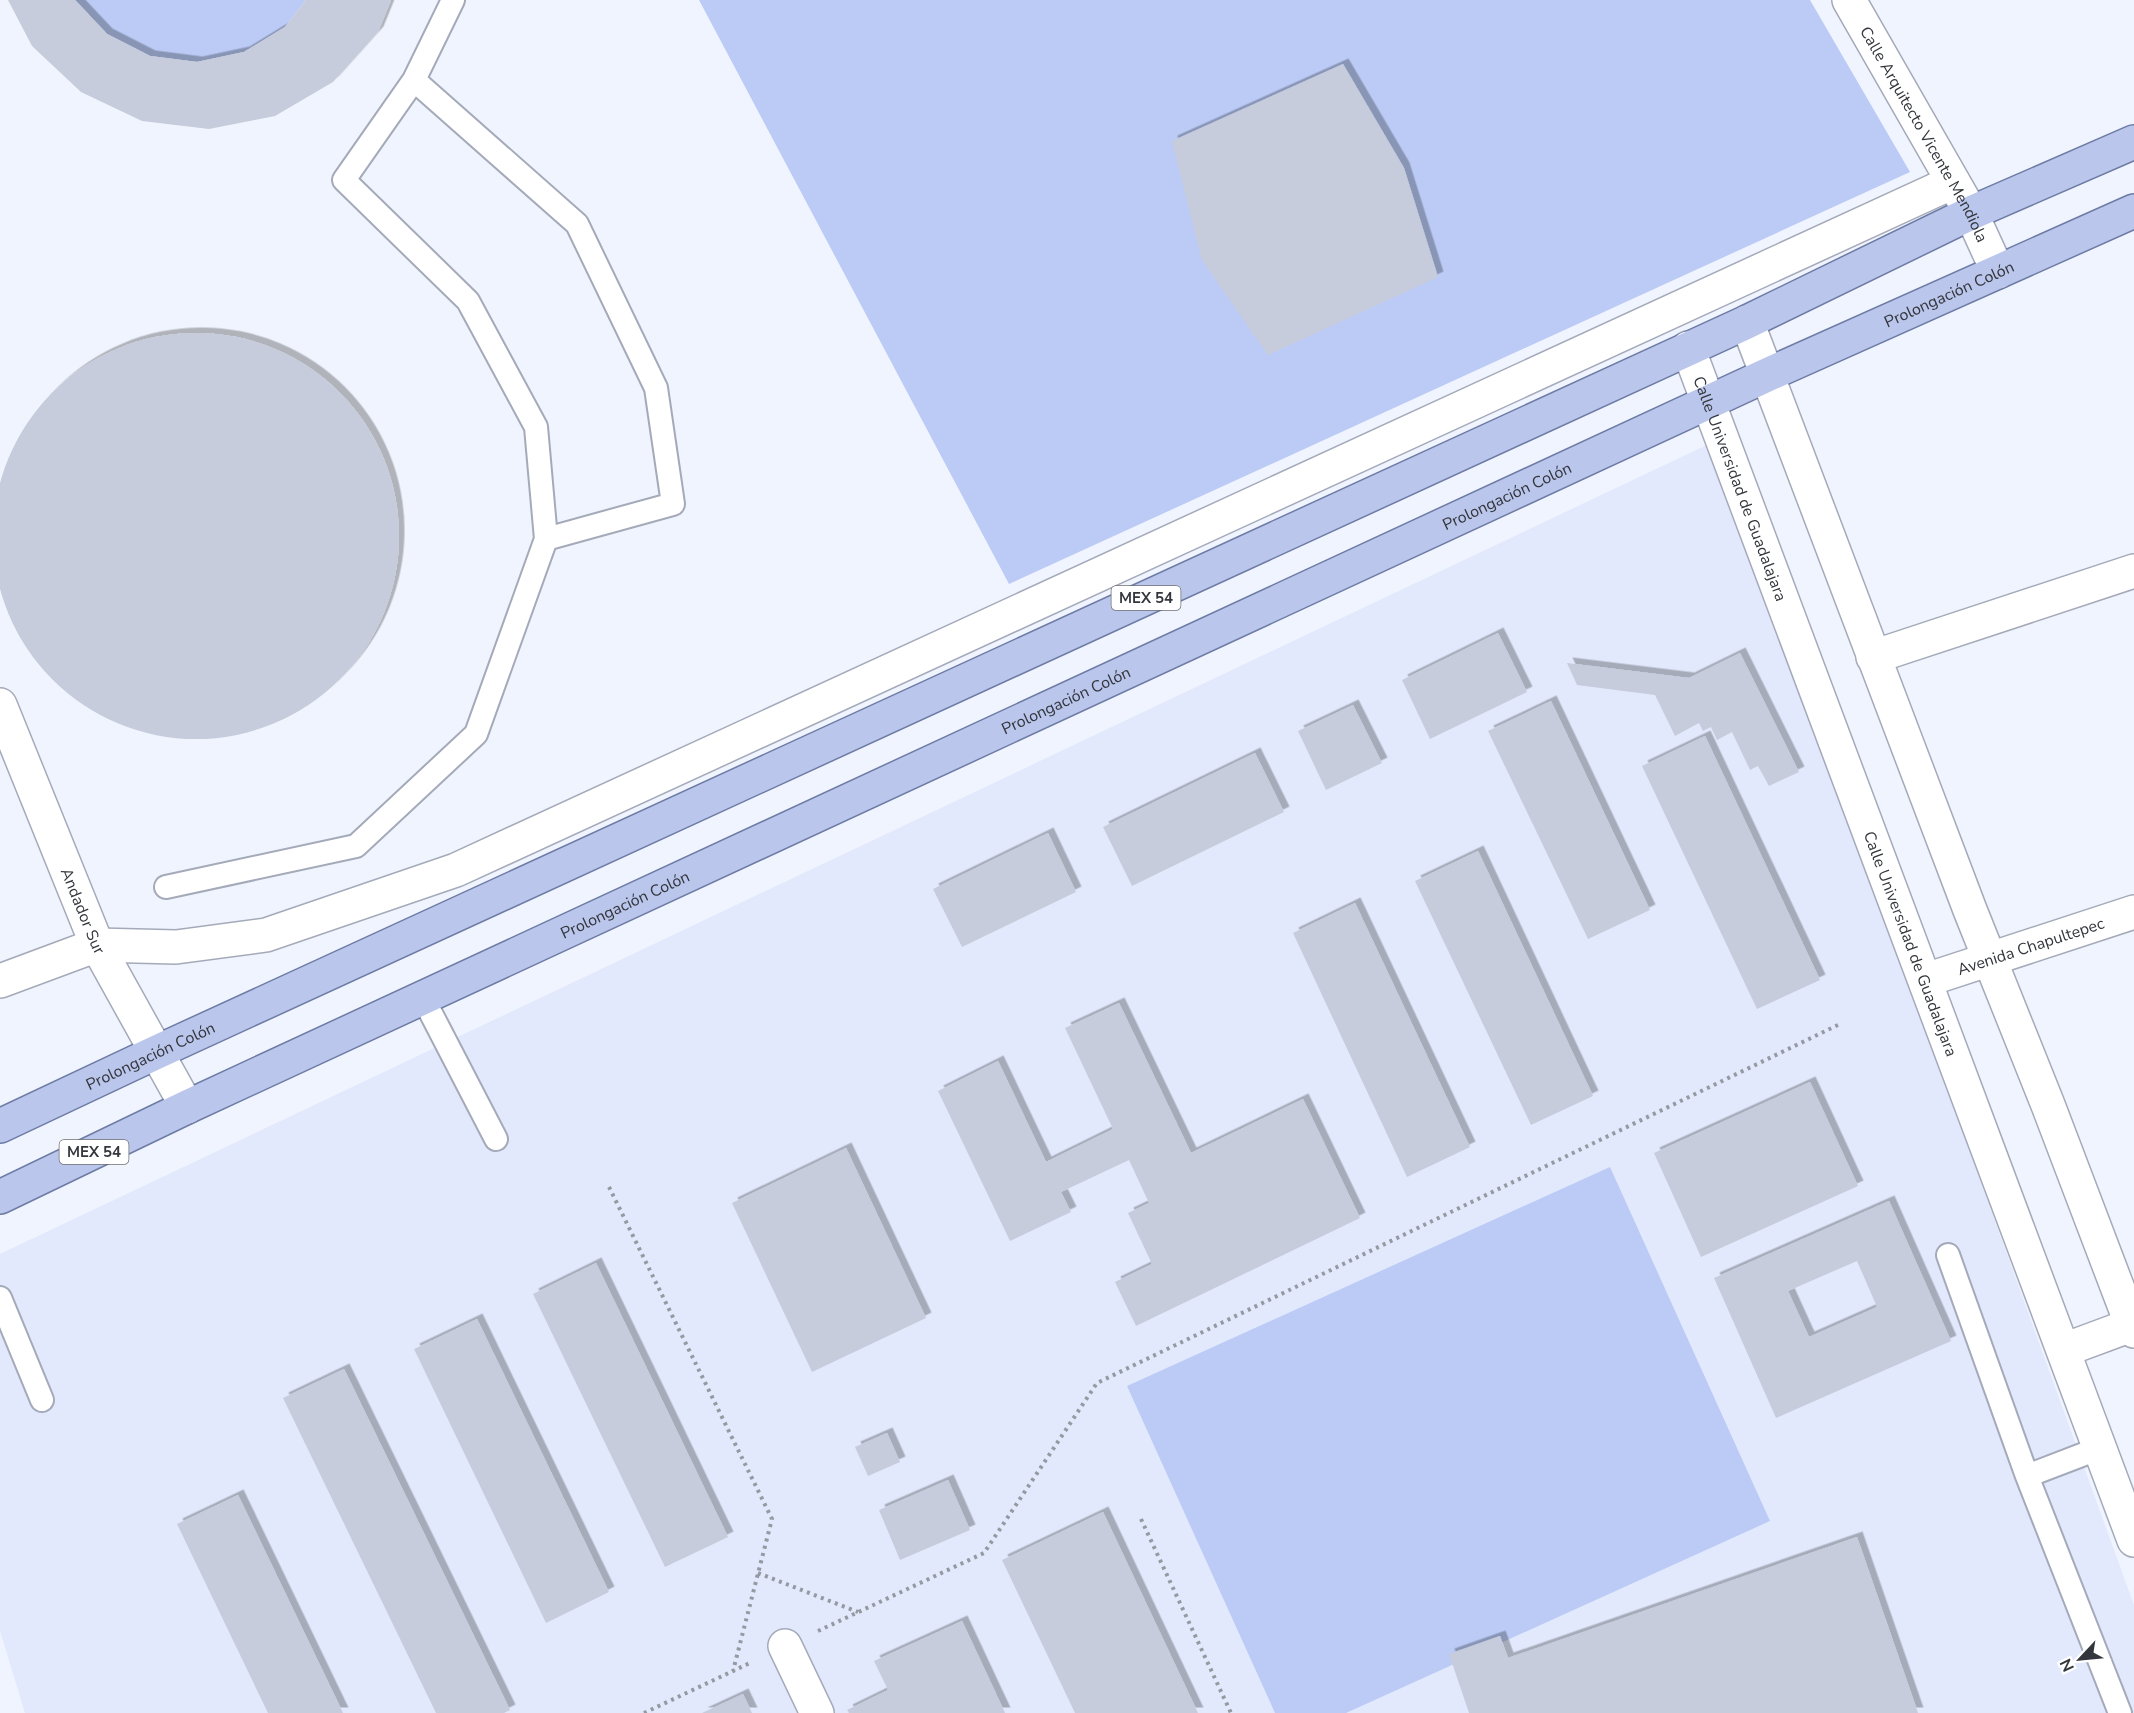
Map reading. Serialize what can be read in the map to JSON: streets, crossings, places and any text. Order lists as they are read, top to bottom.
{
  "streets": {
    "main road": ["Prolongación Colón", "MEX 54"],
    "street": [
      "Calle Arquitecto Vicente Mendiola",
      "Calle Universidad de Guadalajara",
      "Andador Sur",
      "Avenida Chapultepec"
    ]
  },
  "crossings": [
    ["Calle Arquitecto Vicente Mendiola", "Prolongación Colón"],
    ["Prolongación Colón", "Calle Universidad de Guadalajara"],
    ["Prolongación Colón", "Andador Sur"],
    ["Calle Universidad de Guadalajara", "Avenida Chapultepec"]
  ],
  "north": "bottom left"
}
